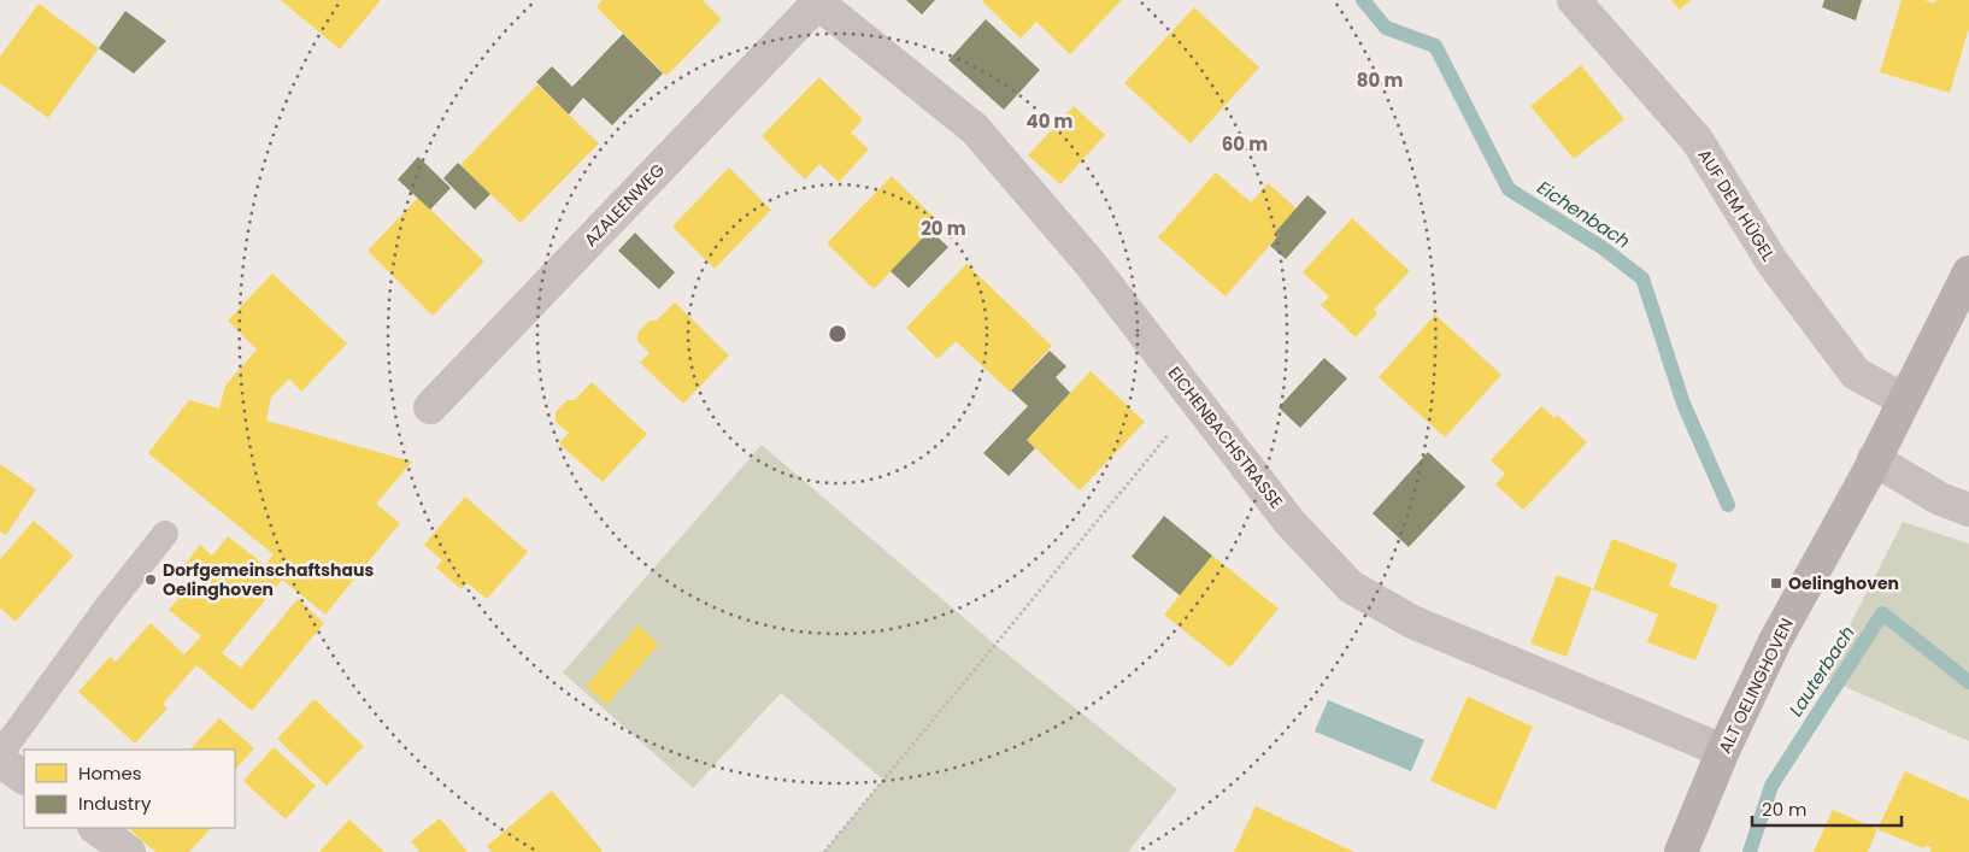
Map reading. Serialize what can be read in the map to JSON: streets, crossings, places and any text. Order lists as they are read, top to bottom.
{
  "streets": {
    "main road": ["ALT OELINGHOVEN"],
    "street": ["AZALEENWEG", "AUF DEM HÜGEL", "EICHENBACHSTRASSE"]
  },
  "crossings": [
    ["AZALEENWEG", "EICHENBACHSTRASSE"],
    ["AUF DEM HÜGEL", "ALT OELINGHOVEN"],
    ["EICHENBACHSTRASSE", "ALT OELINGHOVEN"]
  ],
  "water": ["Eichenbach", "Lauterbach"],
  "places": {
    "other": ["Dorfgemeinschaftshaus Oelinghoven"],
    "transit": ["Oelinghoven"]
  },
  "legend": ["Homes", "Industry"],
  "scale_bar": "20 m",
  "rings": [
    "80 m",
    "40 m",
    "60 m",
    "20 m"
  ]
}
